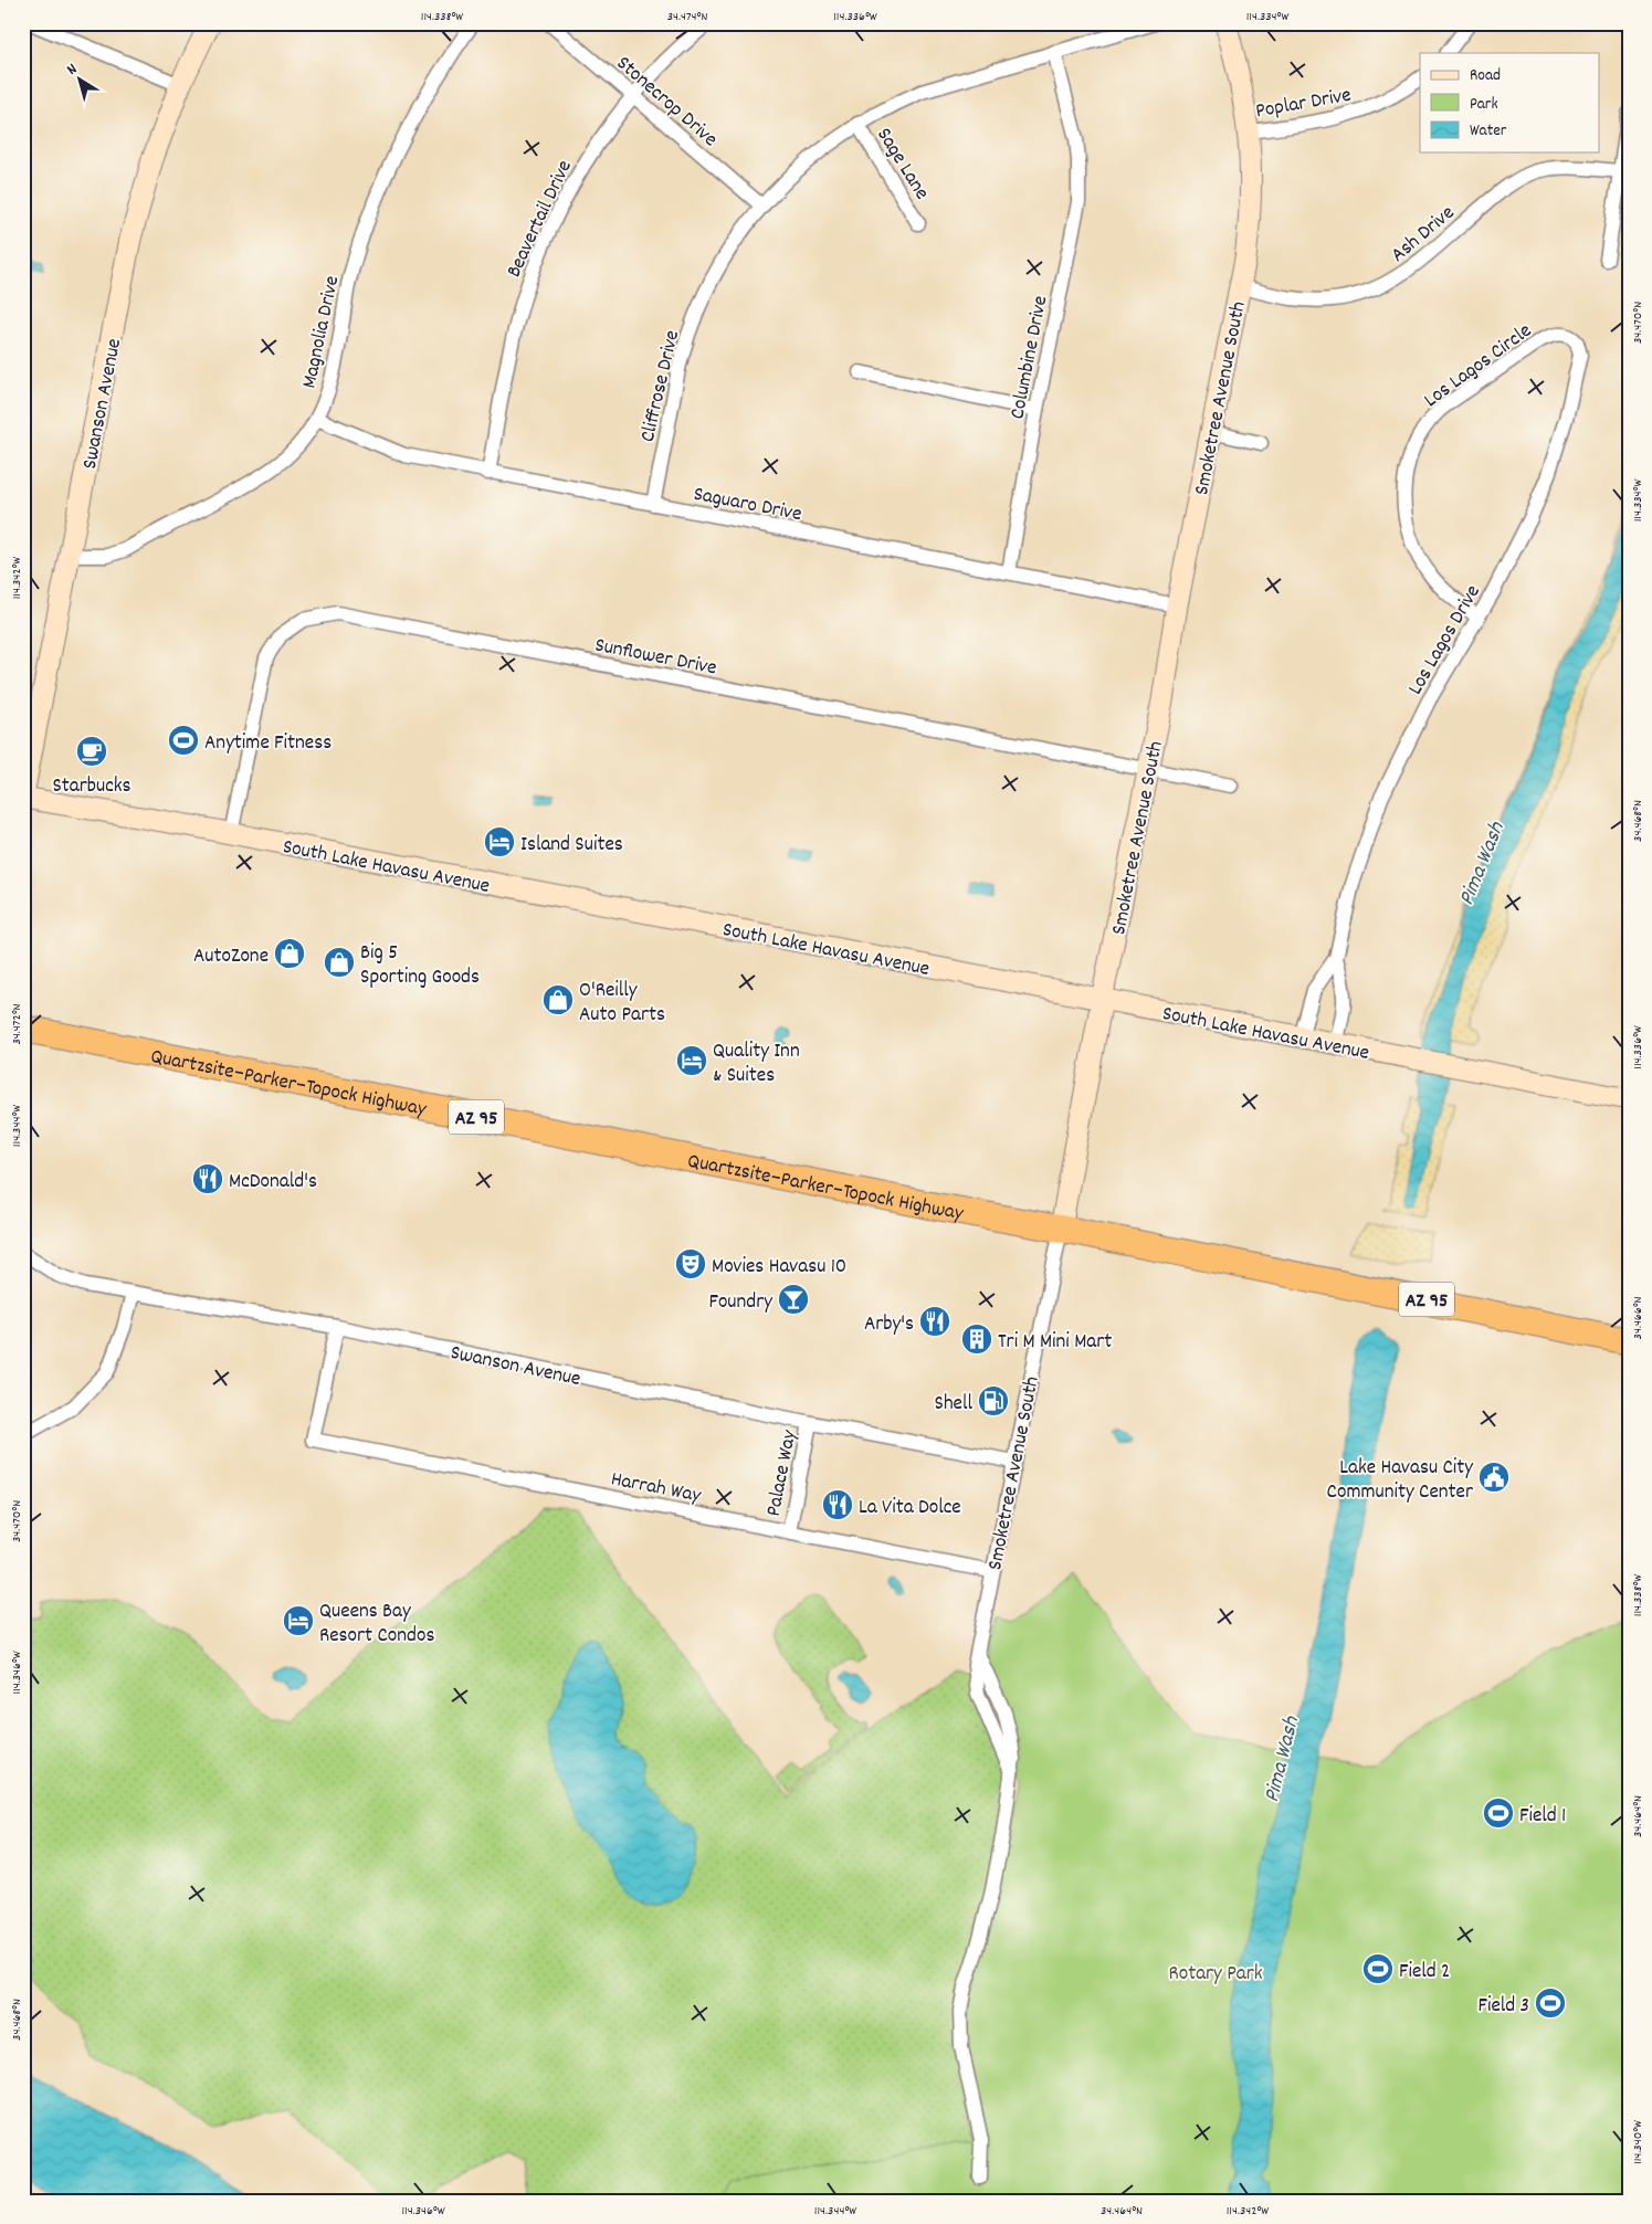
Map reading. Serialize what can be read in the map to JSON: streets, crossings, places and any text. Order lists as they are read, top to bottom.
{
  "streets": {
    "highway": ["Quartzsite–Parker–Topock Highway", "AZ 95"],
    "street": [
      "Stonecrop Drive",
      "Poplar Drive",
      "Sage Lane",
      "Beavertail Drive",
      "Ash Drive",
      "Magnolia Drive",
      "Columbine Drive",
      "Los Lagos Circle",
      "Cliffrose Drive",
      "Smoketree Avenue South",
      "Swanson Avenue",
      "Saguaro Drive",
      "Los Lagos Drive",
      "Sunflower Drive",
      "South Lake Havasu Avenue",
      "Palace Way",
      "Harrah Way"
    ]
  },
  "crossings": [
    ["Stonecrop Drive", "Beavertail Drive"],
    ["Stonecrop Drive", "Cliffrose Drive"],
    ["Poplar Drive", "Smoketree Avenue South"],
    ["Sage Lane", "Cliffrose Drive"],
    ["Beavertail Drive", "Saguaro Drive"],
    ["Ash Drive", "Smoketree Avenue South"],
    ["Magnolia Drive", "Swanson Avenue"],
    ["Magnolia Drive", "Saguaro Drive"],
    ["Columbine Drive", "Cliffrose Drive"],
    ["Columbine Drive", "Saguaro Drive"],
    ["Los Lagos Circle", "Los Lagos Drive"],
    ["Cliffrose Drive", "Saguaro Drive"],
    ["Smoketree Avenue South", "Swanson Avenue"],
    ["Smoketree Avenue South", "Saguaro Drive"],
    ["Smoketree Avenue South", "Sunflower Drive"],
    ["Smoketree Avenue South", "South Lake Havasu Avenue"],
    ["Smoketree Avenue South", "Quartzsite–Parker–Topock Highway"],
    ["Smoketree Avenue South", "Harrah Way"],
    ["Swanson Avenue", "South Lake Havasu Avenue"],
    ["Swanson Avenue", "Palace Way"],
    ["Swanson Avenue", "Harrah Way"],
    ["Los Lagos Drive", "South Lake Havasu Avenue"],
    ["Sunflower Drive", "South Lake Havasu Avenue"],
    ["Palace Way", "Harrah Way"]
  ],
  "water": ["Pima Wash"],
  "parks": ["Rotary Park"],
  "places": {
    "sports": [
      "Anytime Fitness",
      "Field 1",
      "Field 2",
      "Field 3"
    ],
    "cafe": ["Starbucks"],
    "hotel": ["Island Suites", "Quality Inn & Suites", "Queens Bay Resort Condos"],
    "shop": ["AutoZone", "Big 5 Sporting Goods", "O'Reilly Auto Parts"],
    "restaurant": ["McDonald's", "Arby's", "La Vita Dolce"],
    "theatre": ["Movies Havasu 10"],
    "bar": ["Foundry"],
    "building": ["Tri M Mini Mart"],
    "fuel station": ["Shell"],
    "public building": ["Lake Havasu City Community Center"]
  },
  "legend": ["Road", "Park", "Water"],
  "north": "top left",
  "coordinates": [
    "114.338°W",
    "34.474°N",
    "114.336°W",
    "114.334°W",
    "34.470°N",
    "114.342°W",
    "34.468°N",
    "34.472°N",
    "114.344°W",
    "34.466°N",
    "114.346°W",
    "34.464°N",
    "114.340°W"
  ]
}
